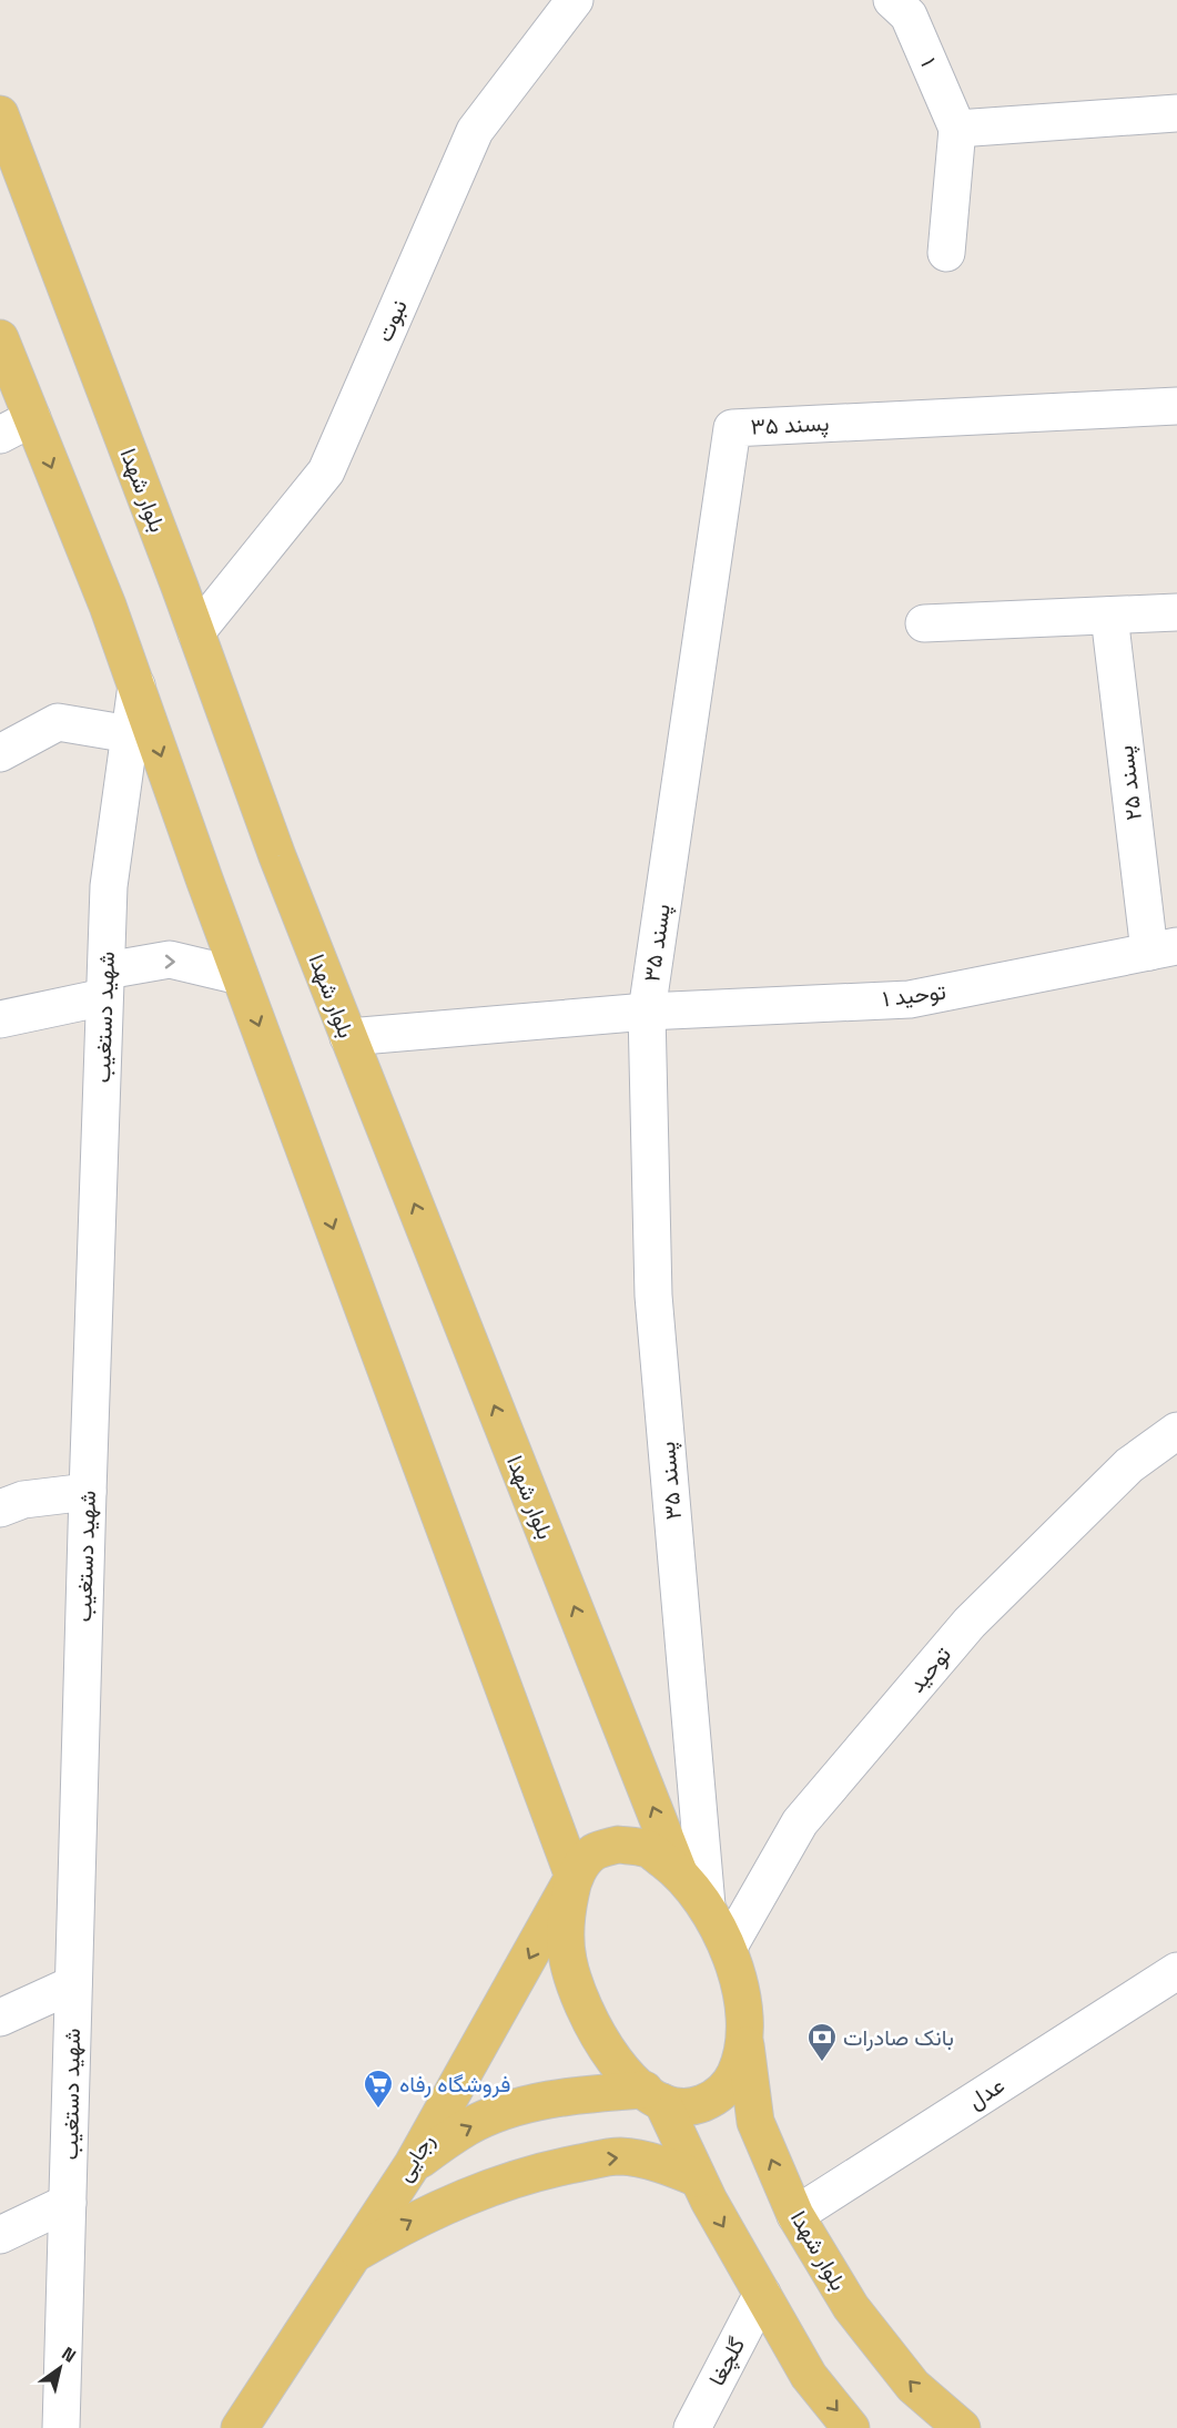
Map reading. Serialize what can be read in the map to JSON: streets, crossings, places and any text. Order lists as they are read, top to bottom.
{
  "streets": {
    "main road": ["بلوار شهدا", "رجایی"],
    "street": [
      "۱",
      "نبوت",
      "پسند ۳۵",
      "پسند ۲۵",
      "توحید ۱",
      "شهید دستغیب",
      "توحید",
      "عدل",
      "گلچغا"
    ]
  },
  "crossings": [
    ["نبوت", "بلوار شهدا"],
    ["پسند ۳۵", "بلوار شهدا"],
    ["پسند ۳۵", "توحید ۱"],
    ["پسند ۳۵", "توحید"],
    ["پسند ۳۵", "رجایی"],
    ["بلوار شهدا", "توحید ۱"],
    ["بلوار شهدا", "توحید"],
    ["بلوار شهدا", "عدل"],
    ["بلوار شهدا", "رجایی"],
    ["پسند ۲۵", "توحید ۱"],
    ["توحید", "رجایی"]
  ],
  "one_way": ["رجایی"],
  "places": {
    "bank": ["بانک صادرات"],
    "supermarket": ["فروشگاه رفاه"]
  },
  "north": "top right"
}
